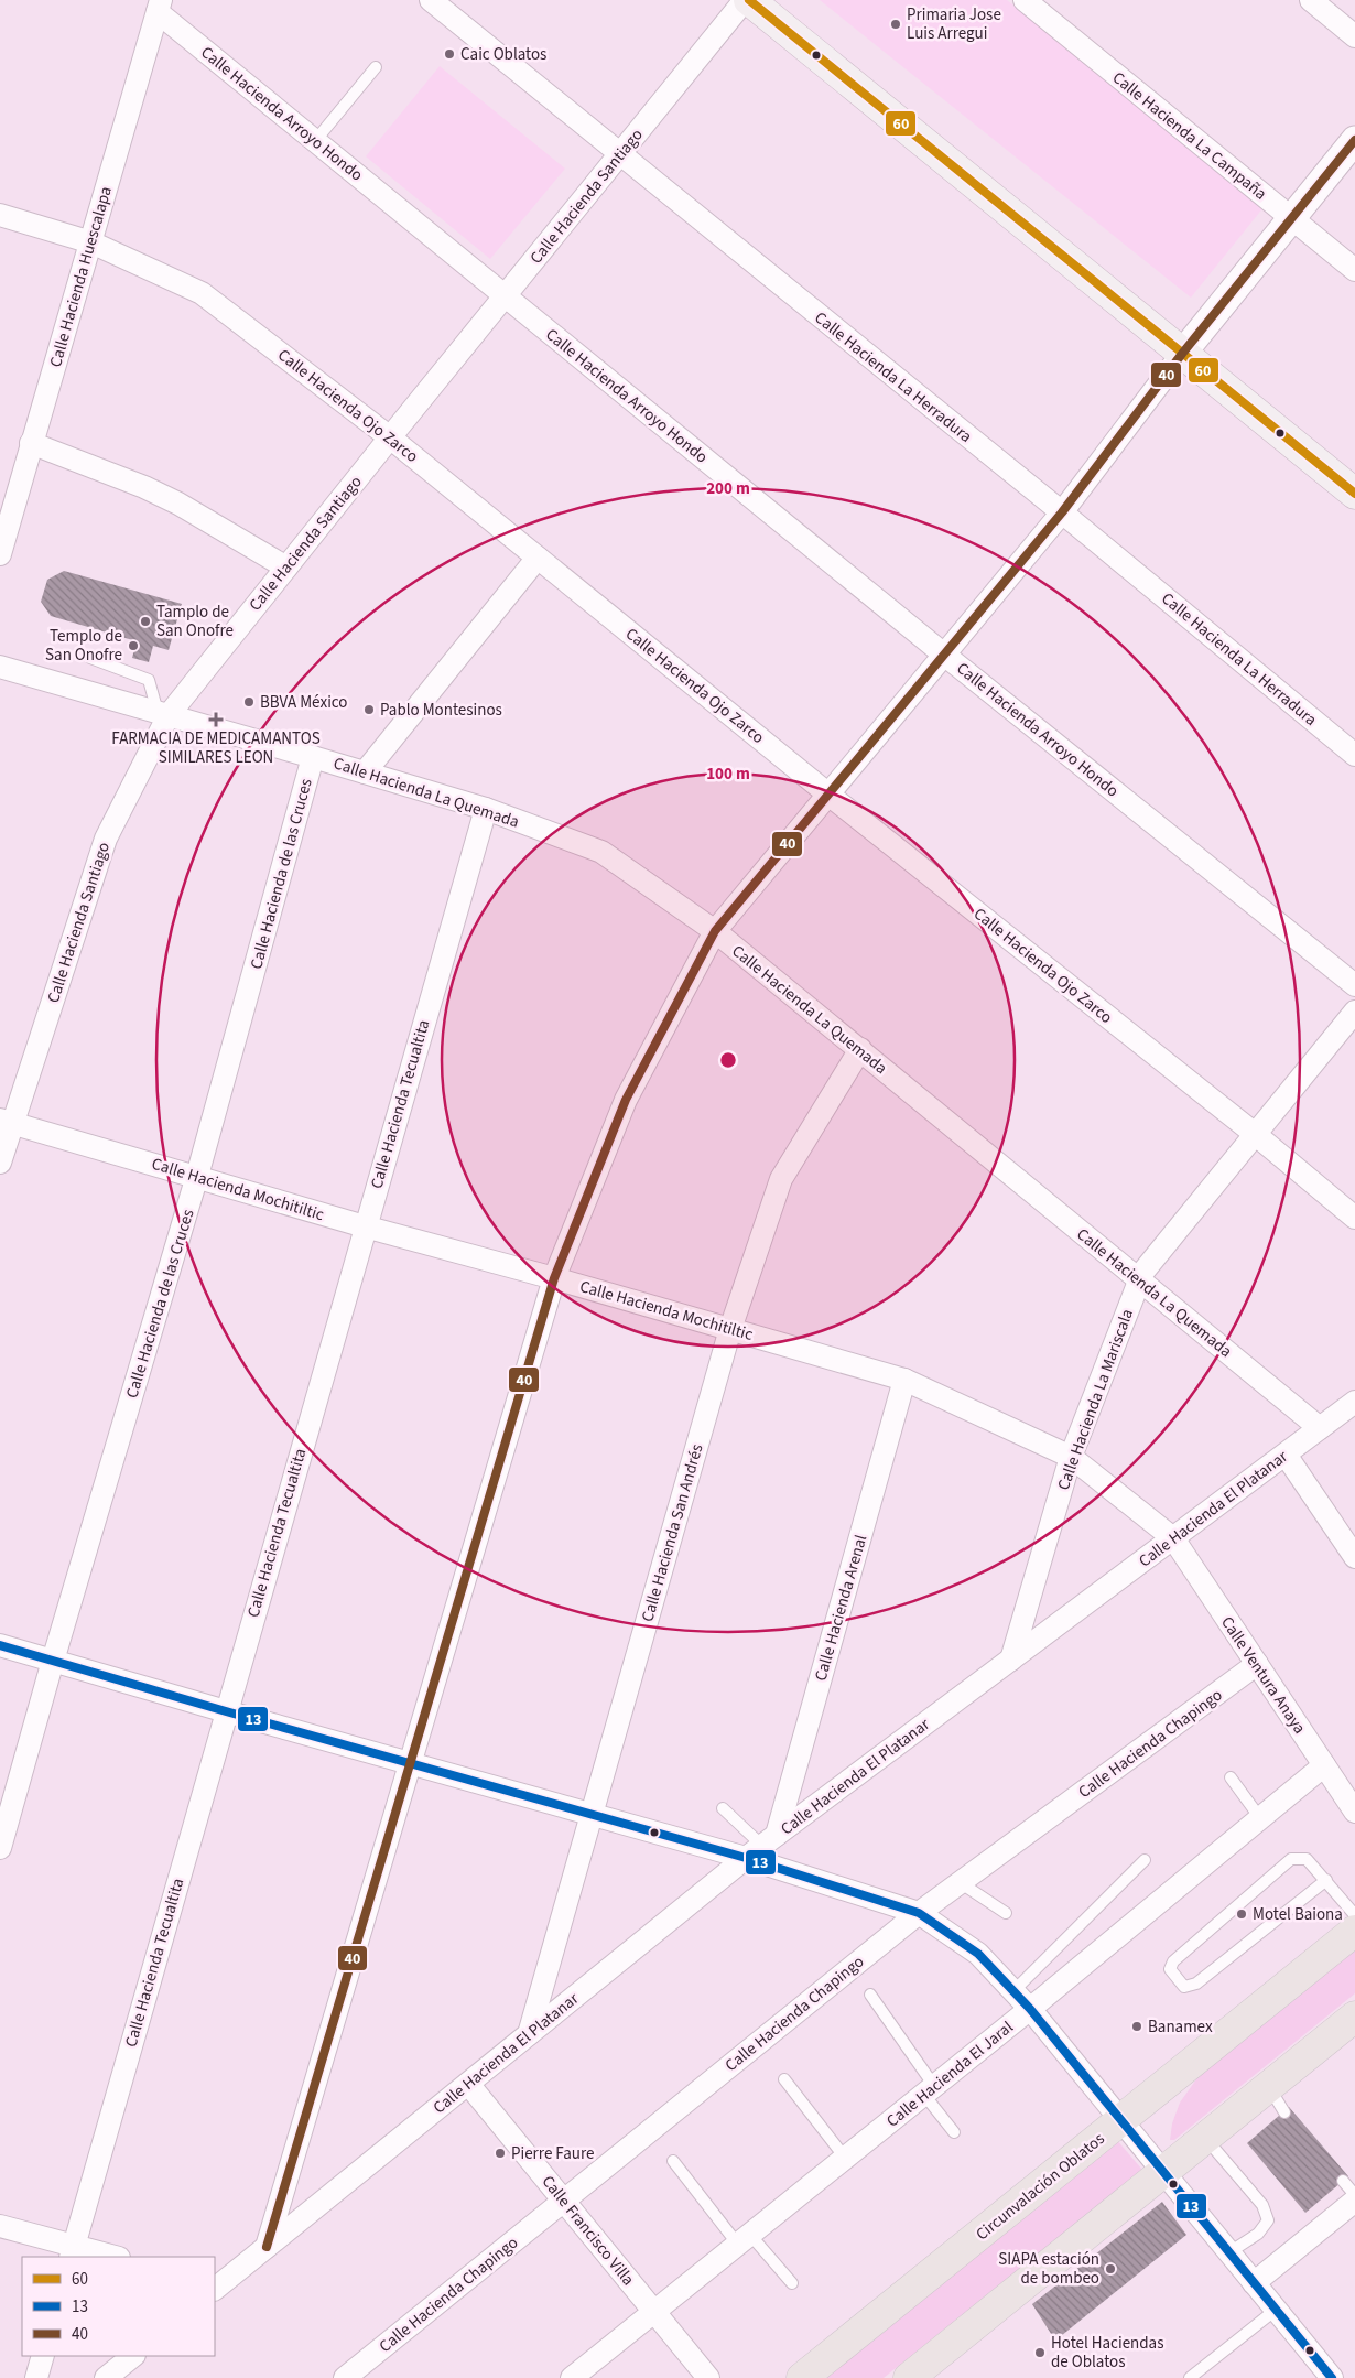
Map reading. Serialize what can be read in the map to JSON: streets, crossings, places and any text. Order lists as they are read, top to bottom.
{
  "streets": {
    "main road": ["Circunvalación Oblatos"],
    "street": [
      "Calle Hacienda Arroyo Hondo",
      "Calle Hacienda La Campaña",
      "Calle Hacienda Santiago",
      "Calle Hacienda Huescalapa",
      "Calle Hacienda La Herradura",
      "Calle Hacienda Ojo Zarco",
      "Calle Hacienda La Quemada",
      "Calle Hacienda de las Cruces",
      "Calle Hacienda Tecualtita",
      "Calle Hacienda Mochitiltic",
      "Calle Hacienda La Mariscala",
      "Calle Hacienda El Platanar",
      "Calle Hacienda San Andrés",
      "Calle Hacienda Arenal",
      "Calle Ventura Anaya",
      "Calle Hacienda Chapingo",
      "Calle Hacienda El Jaral",
      "Calle Francisco Villa"
    ]
  },
  "crossings": [
    ["Calle Hacienda Arroyo Hondo", "Calle Hacienda Santiago"],
    ["Calle Hacienda Arroyo Hondo", "Calle Hacienda Huescalapa"],
    ["Calle Hacienda Santiago", "Calle Hacienda La Herradura"],
    ["Calle Hacienda Santiago", "Calle Hacienda Ojo Zarco"],
    ["Calle Hacienda Santiago", "Calle Hacienda La Quemada"],
    ["Calle Hacienda Santiago", "Calle Hacienda Mochitiltic"],
    ["Calle Hacienda Huescalapa", "Calle Hacienda Ojo Zarco"],
    ["Calle Hacienda Ojo Zarco", "Calle Hacienda La Mariscala"],
    ["Calle Hacienda La Quemada", "Calle Hacienda de las Cruces"],
    ["Calle Hacienda La Quemada", "Calle Hacienda Tecualtita"],
    ["Calle Hacienda La Quemada", "Calle Hacienda La Mariscala"],
    ["Calle Hacienda La Quemada", "Calle Hacienda El Platanar"],
    ["Calle Hacienda La Quemada", "Calle Hacienda San Andrés"],
    ["Calle Hacienda de las Cruces", "Calle Hacienda Mochitiltic"],
    ["Calle Hacienda Tecualtita", "Calle Hacienda Mochitiltic"],
    ["Calle Hacienda Mochitiltic", "Calle Hacienda La Mariscala"],
    ["Calle Hacienda Mochitiltic", "Calle Hacienda El Platanar"],
    ["Calle Hacienda Mochitiltic", "Calle Hacienda San Andrés"],
    ["Calle Hacienda Mochitiltic", "Calle Hacienda Arenal"],
    ["Calle Hacienda Mochitiltic", "Calle Ventura Anaya"],
    ["Calle Hacienda La Mariscala", "Calle Hacienda El Platanar"],
    ["Calle Hacienda El Platanar", "Calle Hacienda San Andrés"],
    ["Calle Hacienda El Platanar", "Calle Hacienda Arenal"],
    ["Calle Hacienda El Platanar", "Calle Ventura Anaya"],
    ["Calle Hacienda El Platanar", "Calle Francisco Villa"],
    ["Calle Ventura Anaya", "Calle Hacienda Chapingo"],
    ["Calle Ventura Anaya", "Calle Hacienda El Jaral"],
    ["Calle Hacienda Chapingo", "Calle Francisco Villa"],
    ["Calle Hacienda El Jaral", "Calle Francisco Villa"]
  ],
  "places": {
    "other": [
      "Primaria Jose Luis Arregui",
      "Caic Oblatos",
      "Tamplo de San Onofre",
      "Templo de San Onofre",
      "BBVA México",
      "Pablo Montesinos",
      "Motel Baiona",
      "Banamex",
      "Pierre Faure",
      "SIAPA estación de bombeo",
      "Hotel Haciendas de Oblatos"
    ],
    "health": ["FARMACIA DE MEDICAMANTOS SIMILARES LEON"]
  },
  "lines": ["transit line 60", "transit line 40", "transit line 13"],
  "legend": ["60", "13", "40"],
  "rings": ["200 m", "100 m"]
}
